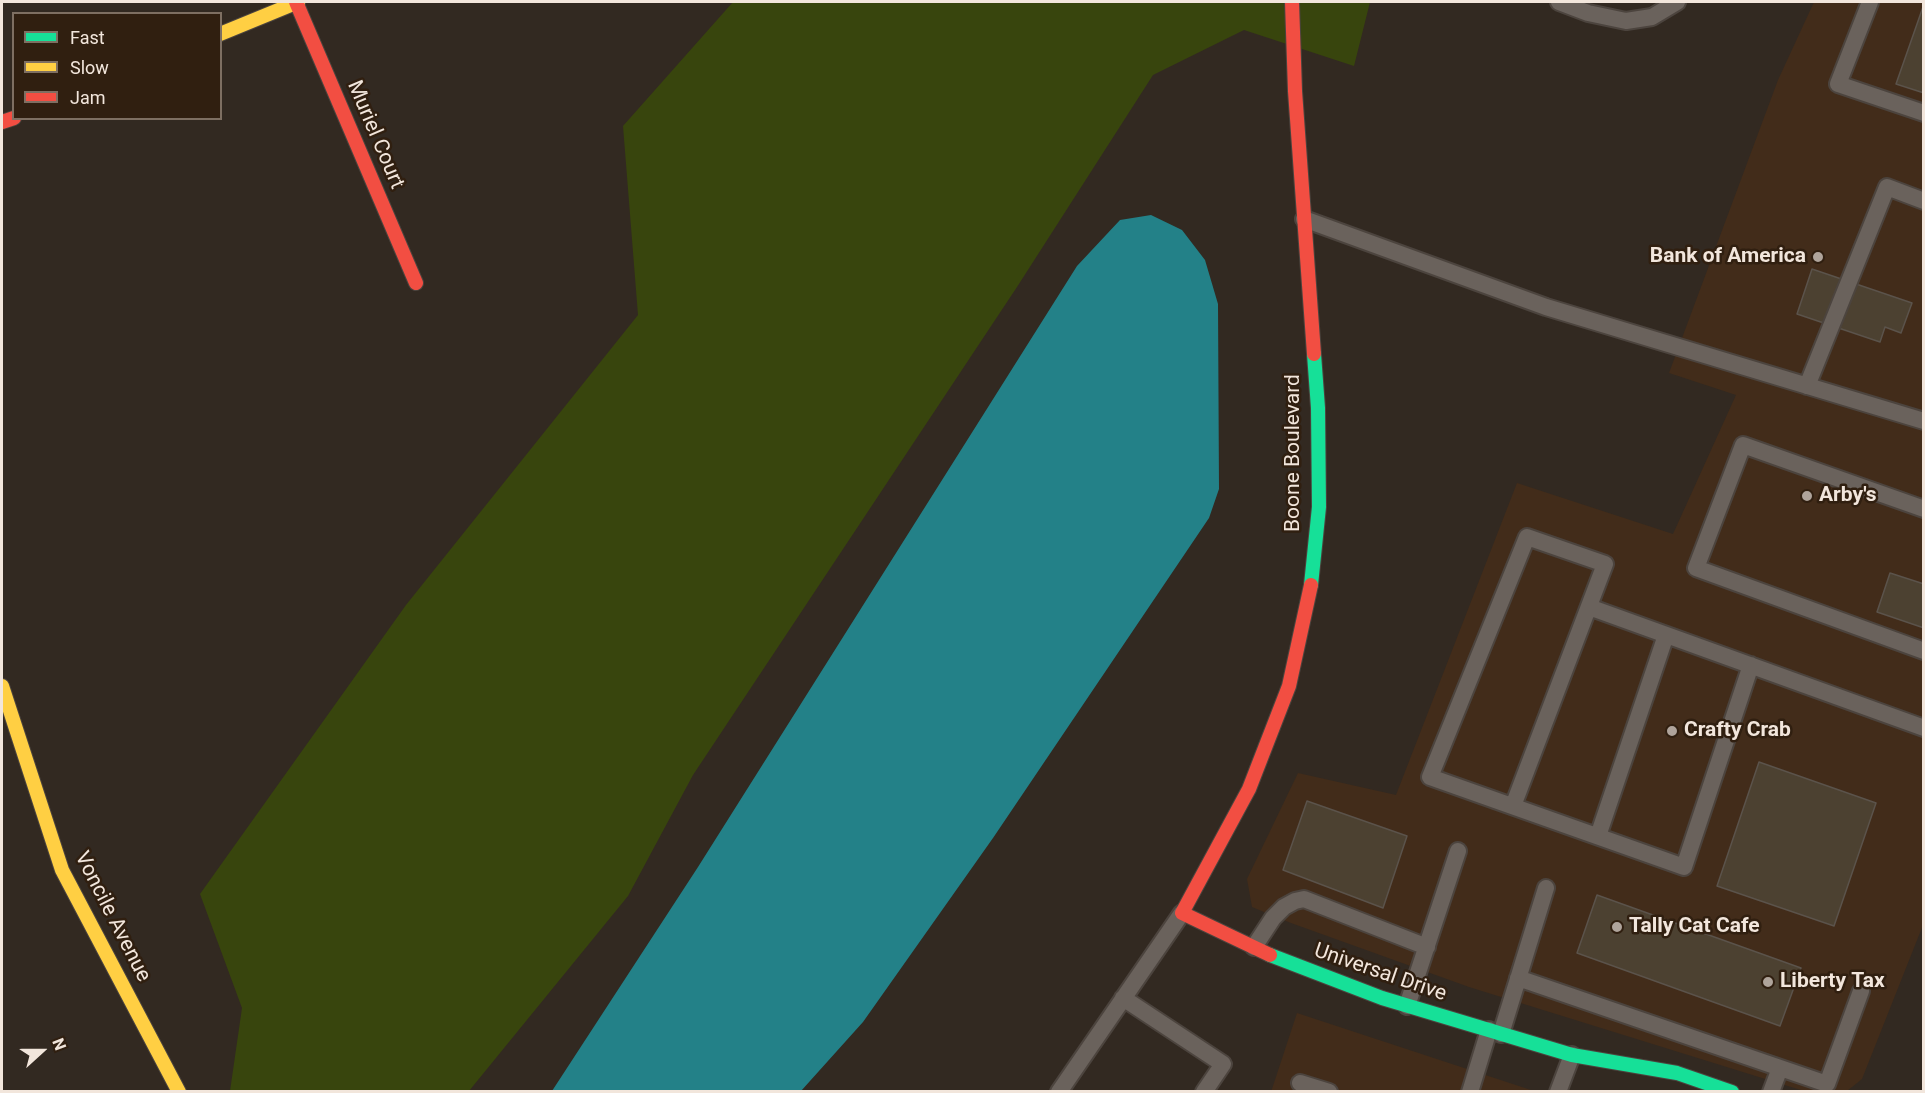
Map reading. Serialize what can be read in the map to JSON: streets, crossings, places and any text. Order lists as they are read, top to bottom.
{
  "streets": {
    "street": [
      "Muriel Court",
      "Boone Boulevard",
      "Voncile Avenue",
      "Universal Drive"
    ]
  },
  "crossings": [
    ["Boone Boulevard", "Universal Drive"]
  ],
  "places": [
    "Bank of America",
    "Arby's",
    "Crafty Crab",
    "Tally Cat Cafe",
    "Liberty Tax"
  ],
  "legend": ["Fast", "Slow", "Jam"],
  "north": "right"
}
